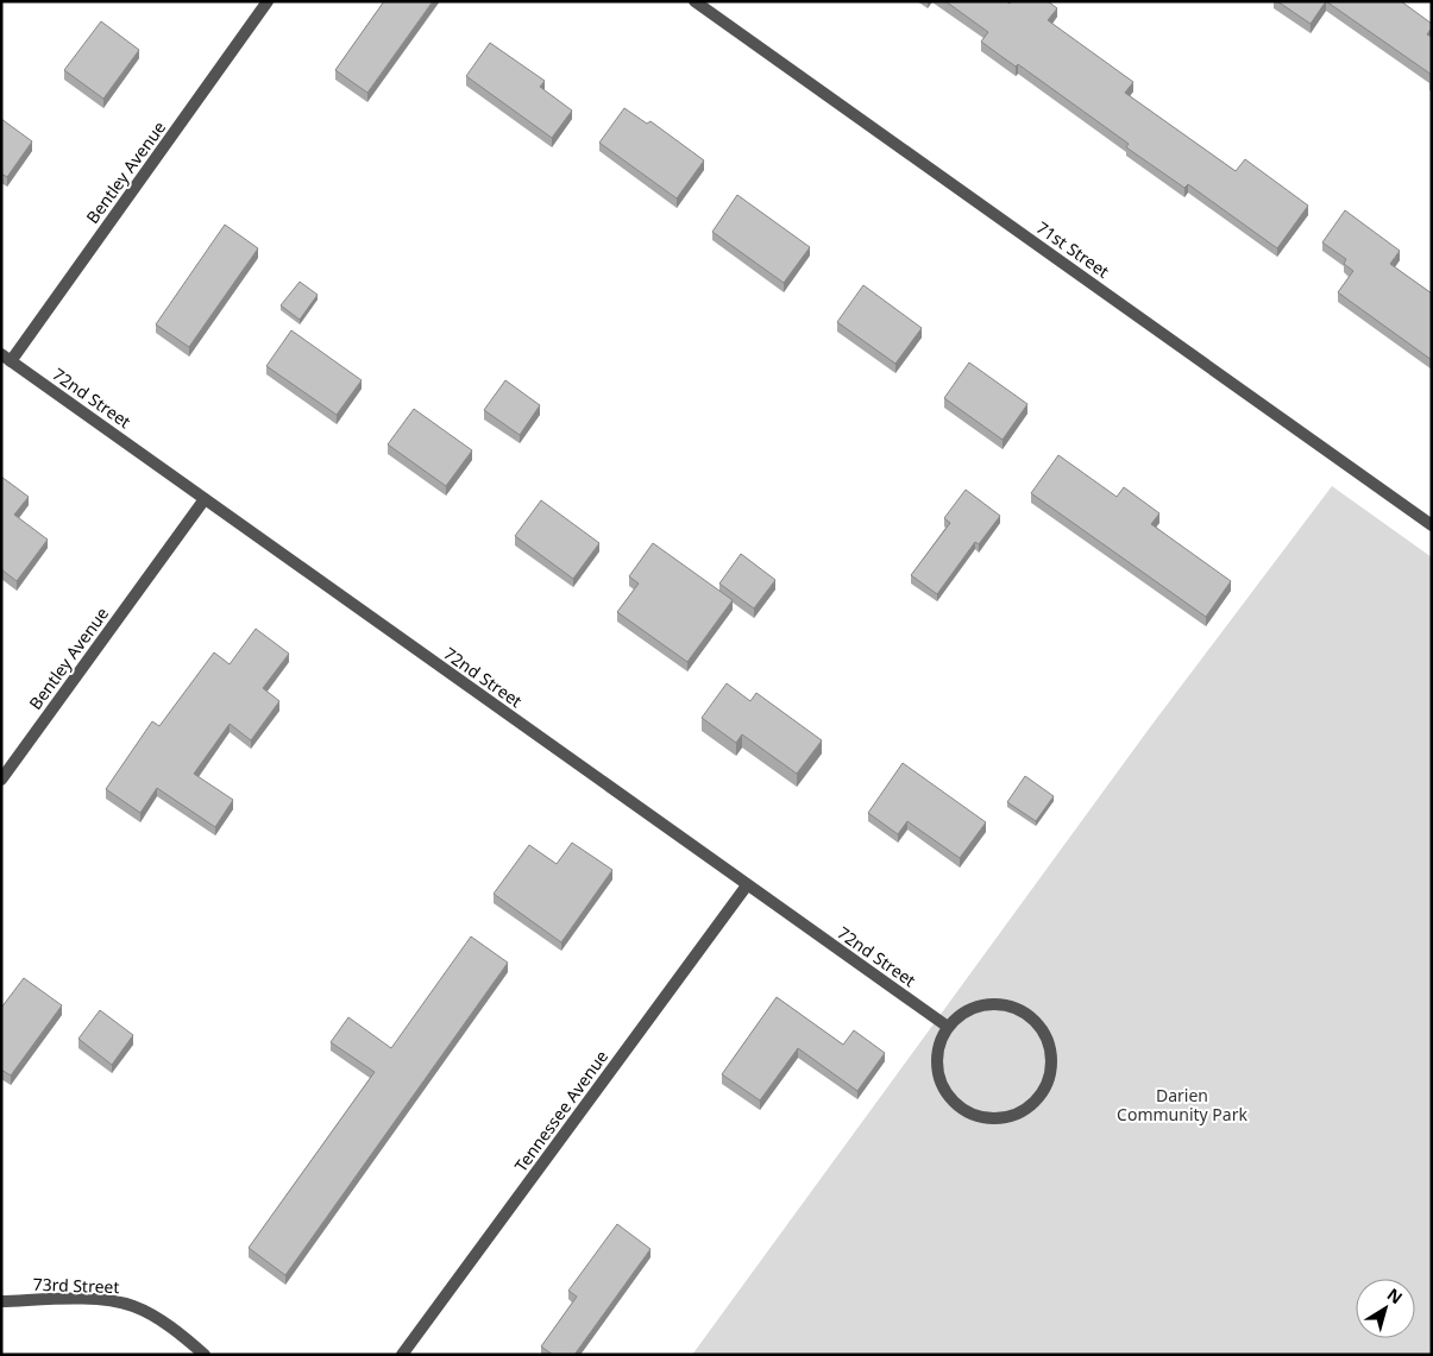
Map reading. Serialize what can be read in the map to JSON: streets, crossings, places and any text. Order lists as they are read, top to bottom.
{
  "streets": {
    "street": [
      "Bentley Avenue",
      "71st Street",
      "72nd Street",
      "Tennessee Avenue",
      "73rd Street"
    ]
  },
  "crossings": [
    ["Bentley Avenue", "72nd Street"],
    ["72nd Street", "Tennessee Avenue"]
  ],
  "parks": ["Darien Community Park"],
  "north": "top right"
}
